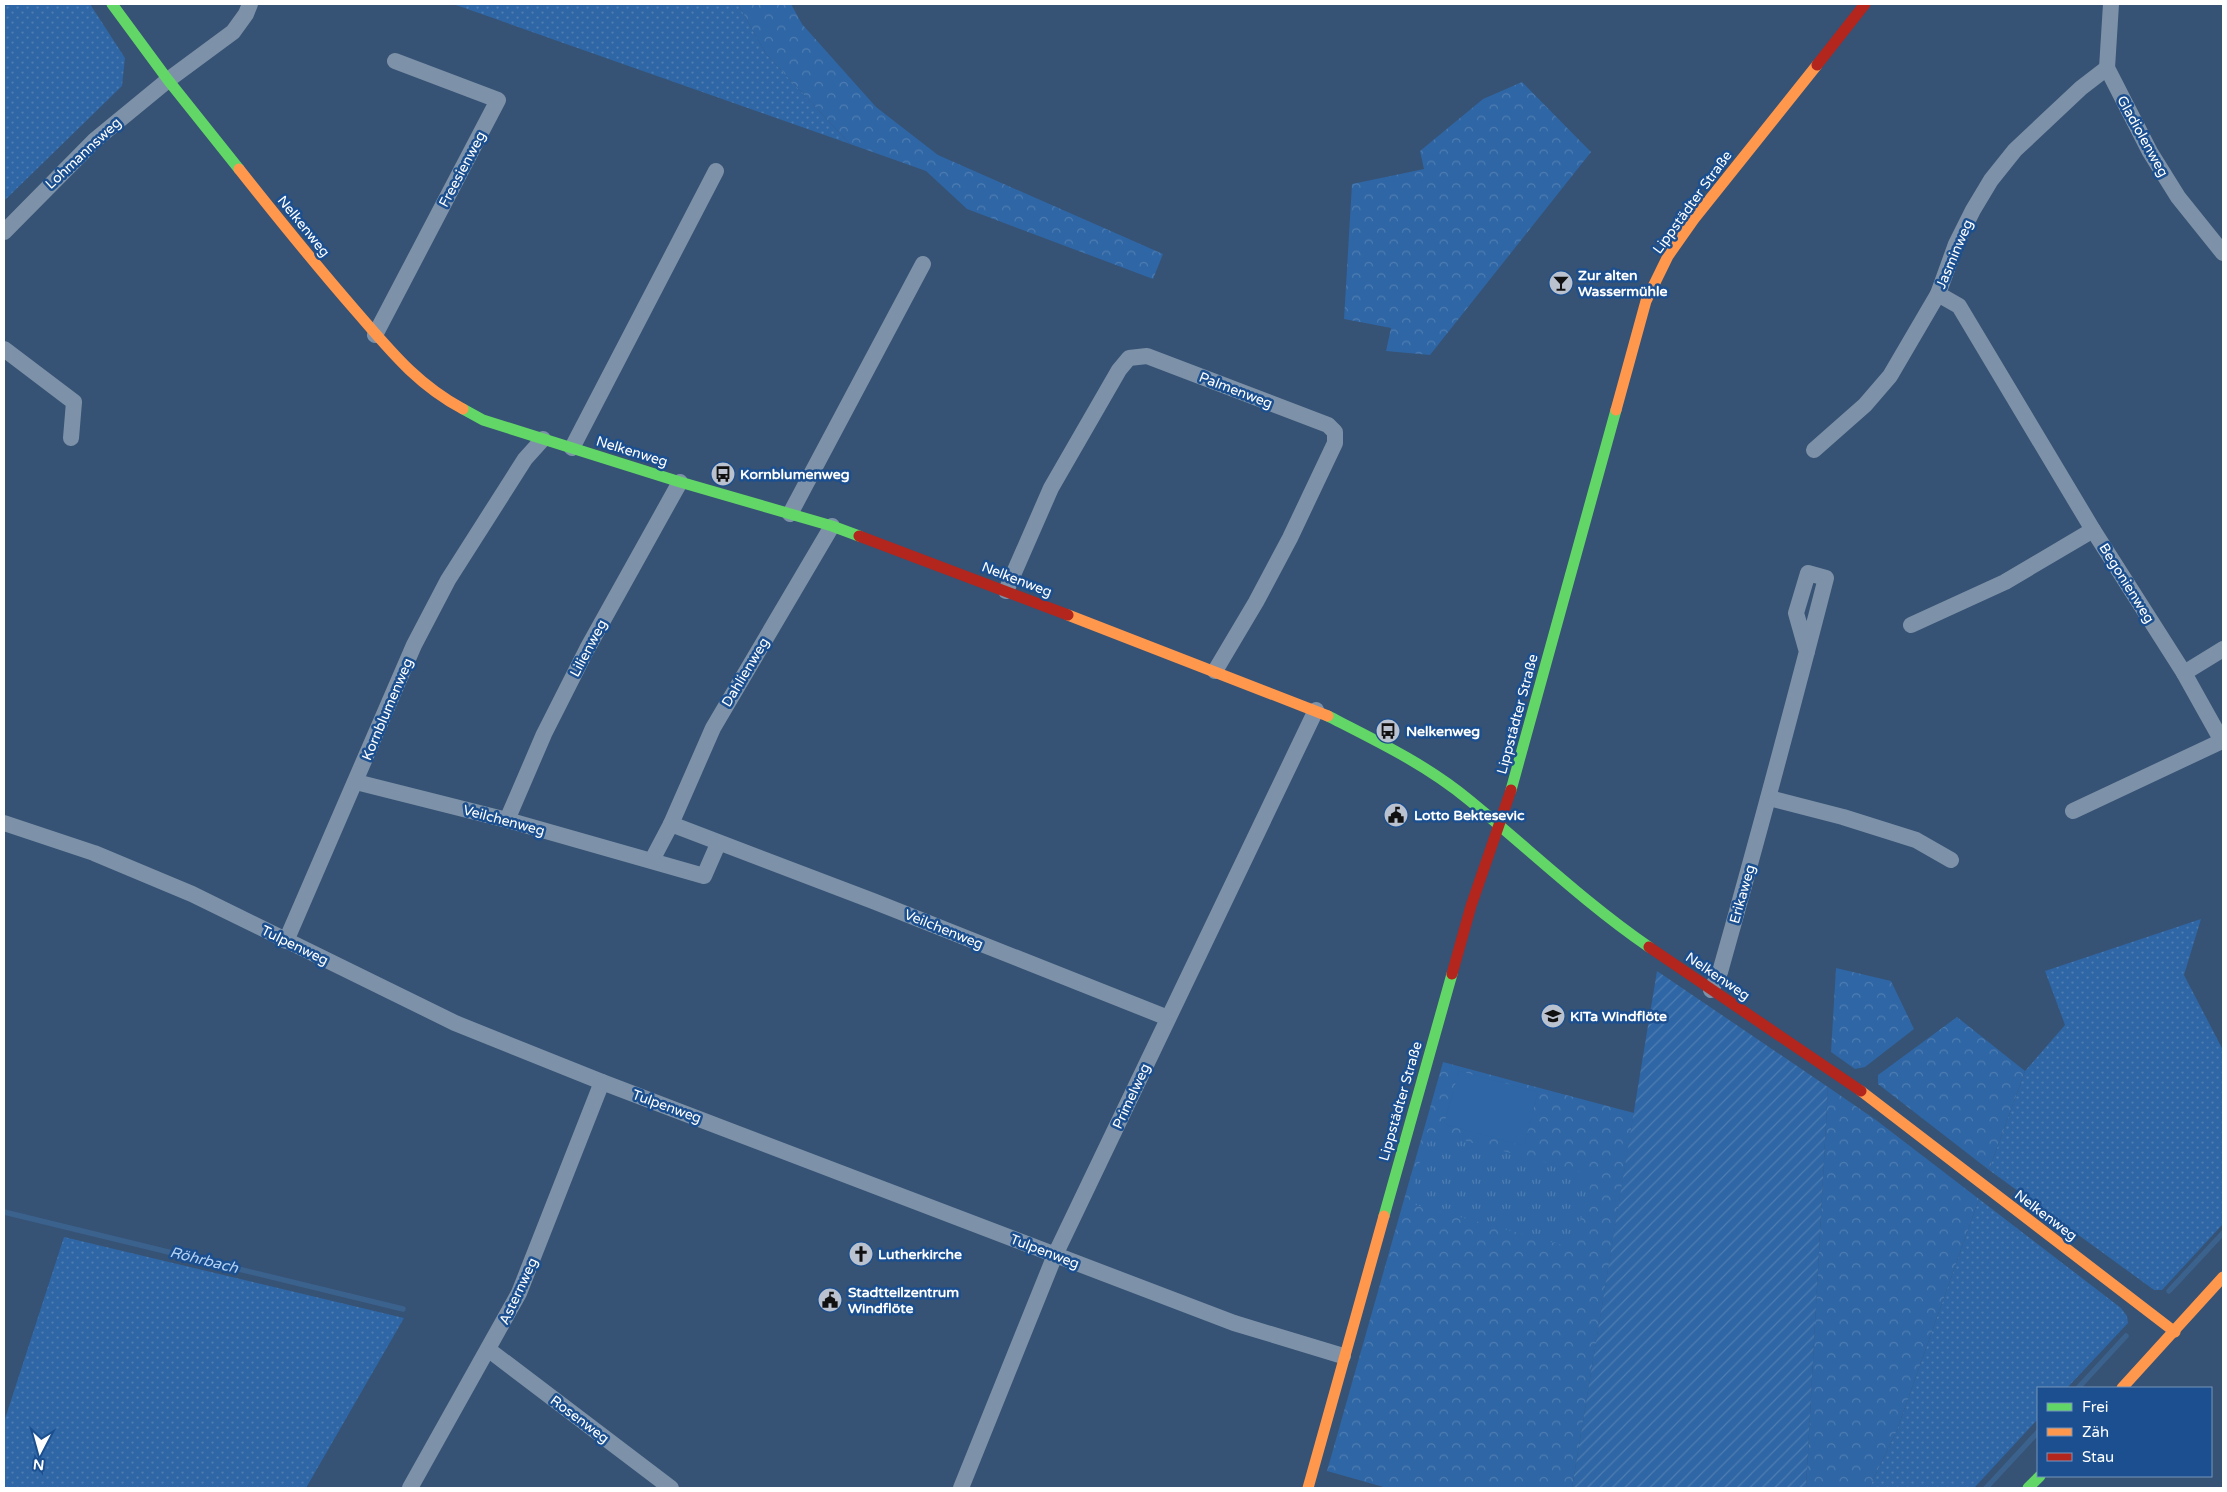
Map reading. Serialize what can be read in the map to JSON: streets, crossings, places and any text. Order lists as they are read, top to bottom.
{
  "streets": {
    "street": [
      "Gladiolenweg",
      "Lohmannsweg",
      "Freesienweg",
      "Lippstädter Straße",
      "Nelkenweg",
      "Jasminweg",
      "Palmenweg",
      "Begonienweg",
      "Lilienweg",
      "Dahlienweg",
      "Kornblumenweg",
      "Veilchenweg",
      "Erikaweg",
      "Tulpenweg",
      "Primelweg",
      "Asternweg",
      "Rosenweg"
    ]
  },
  "crossings": [
    ["Gladiolenweg", "Jasminweg"],
    ["Lohmannsweg", "Nelkenweg"],
    ["Freesienweg", "Nelkenweg"],
    ["Lippstädter Straße", "Nelkenweg"],
    ["Lippstädter Straße", "Tulpenweg"],
    ["Nelkenweg", "Palmenweg"],
    ["Nelkenweg", "Lilienweg"],
    ["Nelkenweg", "Dahlienweg"],
    ["Nelkenweg", "Kornblumenweg"],
    ["Nelkenweg", "Erikaweg"],
    ["Nelkenweg", "Primelweg"],
    ["Jasminweg", "Begonienweg"],
    ["Lilienweg", "Veilchenweg"],
    ["Dahlienweg", "Veilchenweg"],
    ["Kornblumenweg", "Veilchenweg"],
    ["Kornblumenweg", "Tulpenweg"],
    ["Veilchenweg", "Primelweg"],
    ["Tulpenweg", "Primelweg"],
    ["Tulpenweg", "Asternweg"],
    ["Asternweg", "Rosenweg"]
  ],
  "water": ["Röhrbach"],
  "places": {
    "bar": ["Zur alten Wassermühle"],
    "bus stop": ["Kornblumenweg", "Nelkenweg"],
    "public building": ["Lotto Bektesevic", "Stadtteilzentrum Windflöte"],
    "school or university": ["KiTa Windflöte"],
    "church": ["Lutherkirche"]
  },
  "legend": ["Frei", "Zäh", "Stau"],
  "north": "bottom"
}
